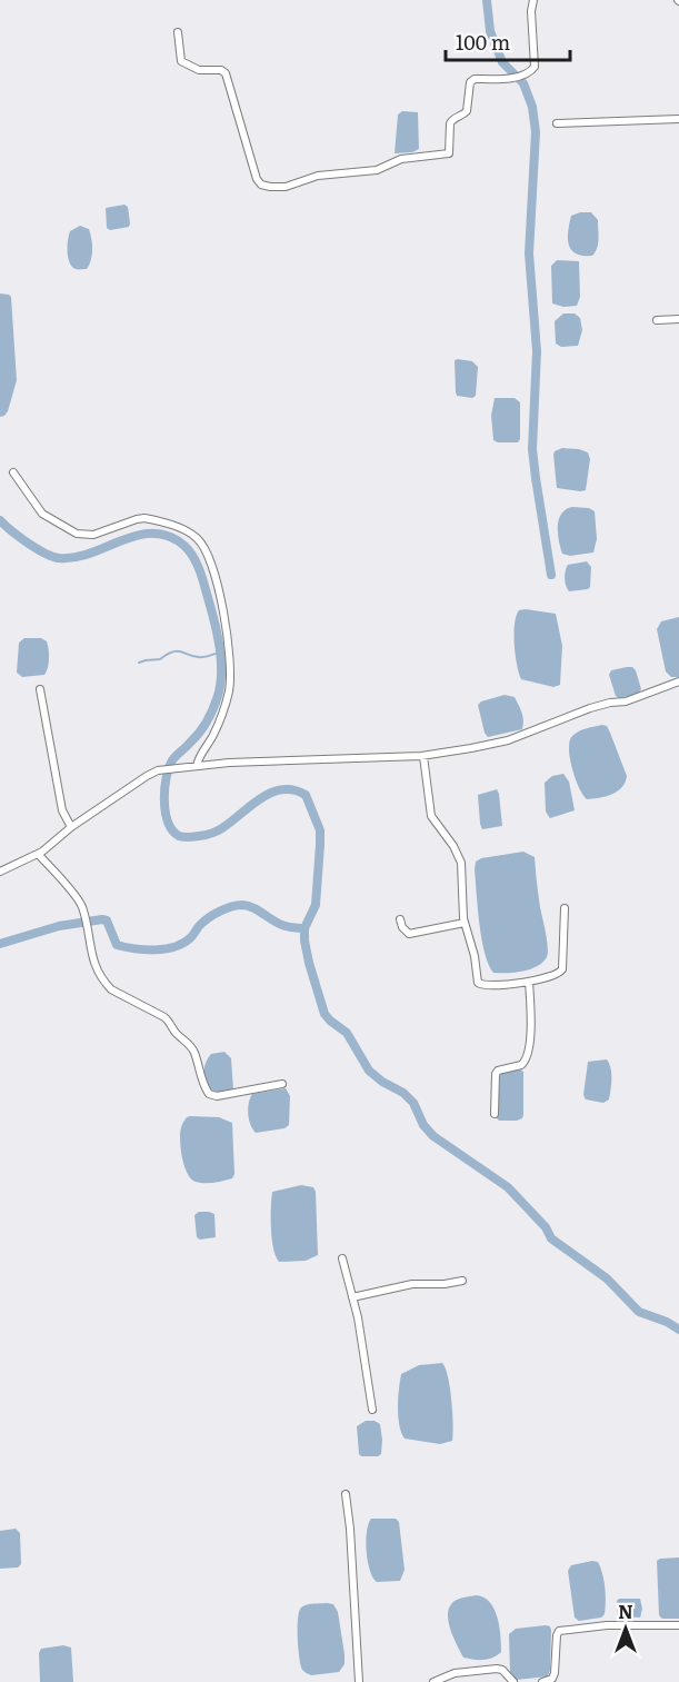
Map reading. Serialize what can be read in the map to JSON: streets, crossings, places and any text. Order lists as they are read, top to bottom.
{
  "scale_bar": "100 m",
  "north": "top"
}
